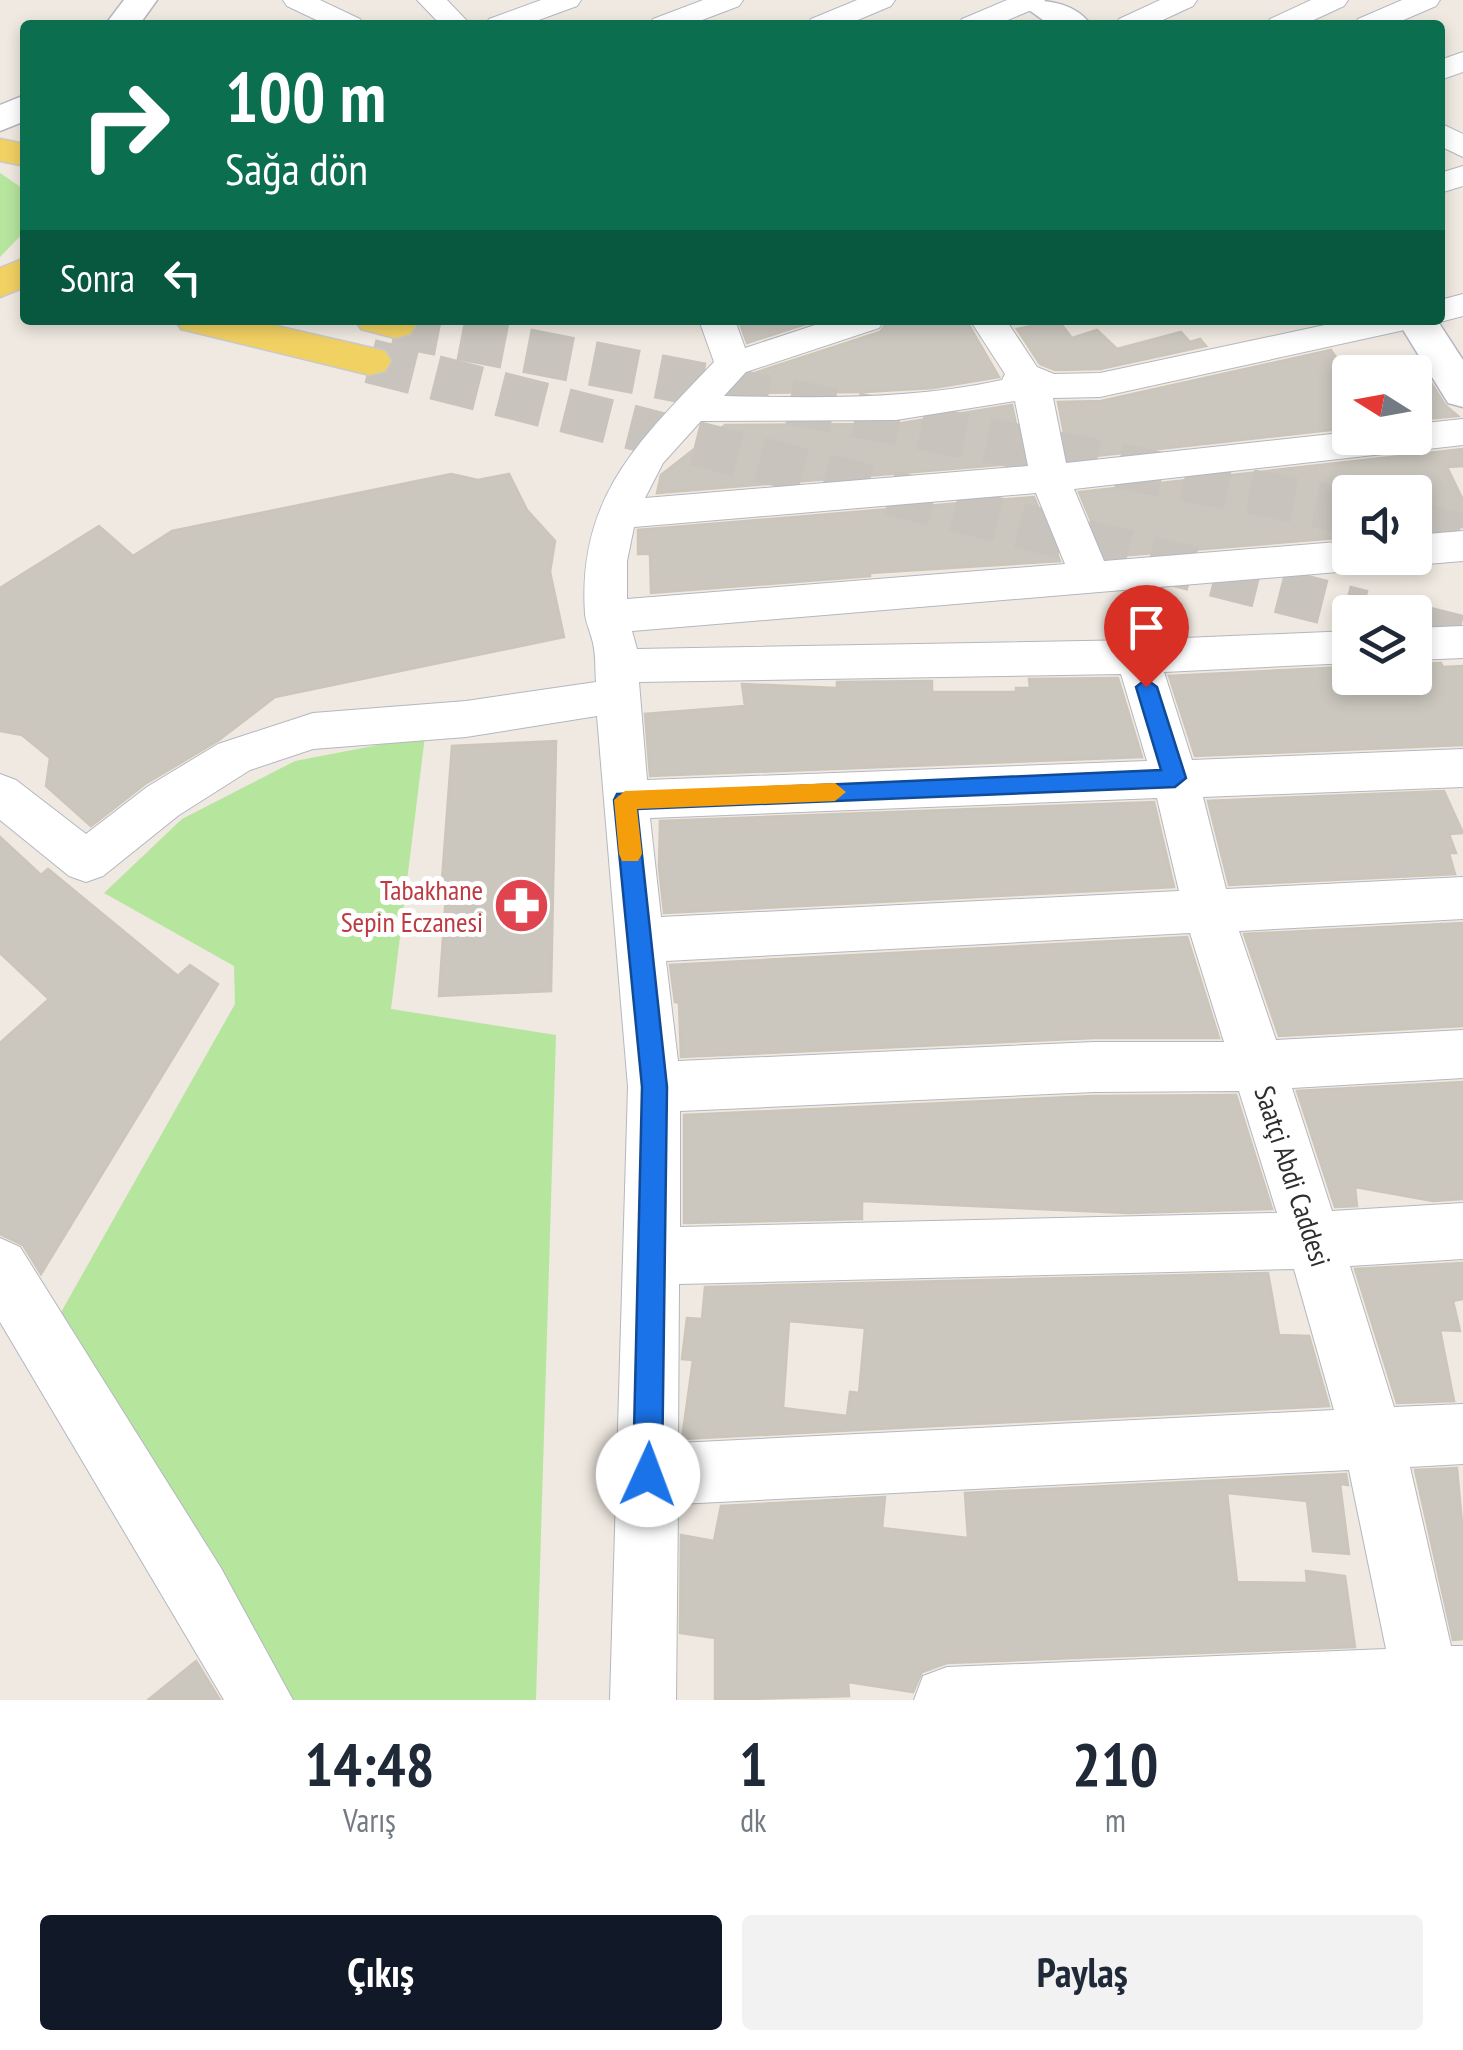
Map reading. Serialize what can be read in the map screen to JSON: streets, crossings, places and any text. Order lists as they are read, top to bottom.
{
  "streets": {
    "street": ["Saatçi Abdi Caddesi"]
  },
  "places": {
    "pharmacy": ["Tabakhane Sepin Eczanesi"]
  },
  "north": "left",
  "page": {
    "turn": ["100 m", "Sağa dön"],
    "then": "Sonra",
    "eta": [
      "14:48",
      "Varış",
      "1",
      "dk",
      "210",
      "m"
    ],
    "buttons": ["Çıkış", "Paylaş"]
  }
}
